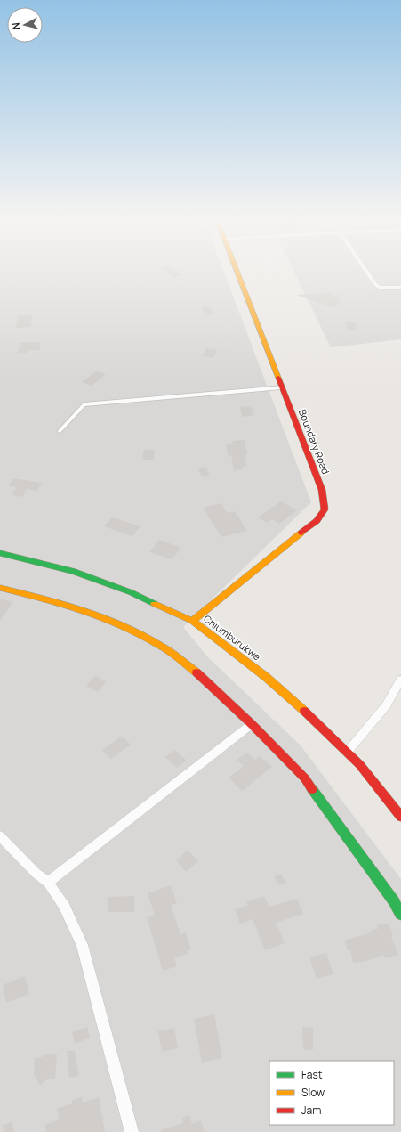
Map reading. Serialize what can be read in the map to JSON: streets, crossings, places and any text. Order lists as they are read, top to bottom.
{
  "streets": {
    "street": ["Boundary Road", "Chiumburukwe"]
  },
  "crossings": [
    ["Boundary Road", "Chiumburukwe"]
  ],
  "legend": ["Fast", "Slow", "Jam"],
  "north": "left"
}
